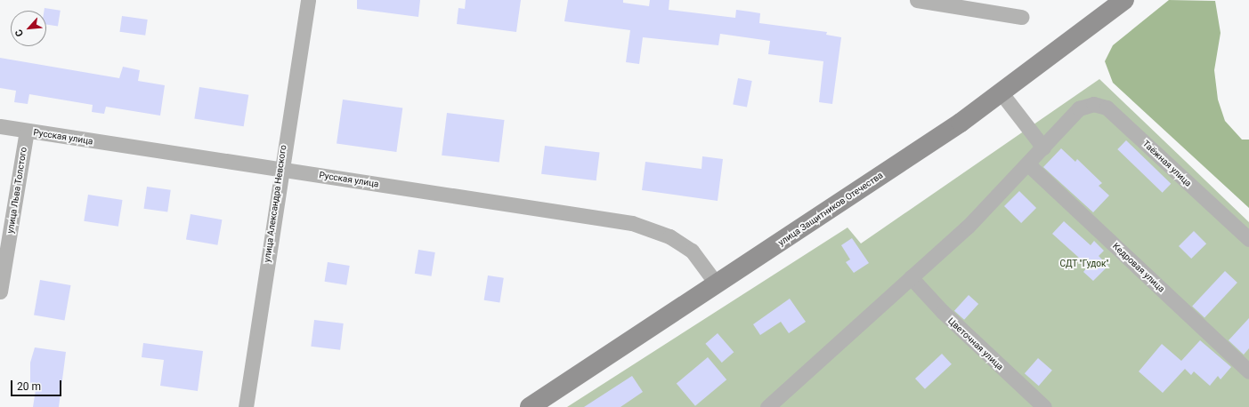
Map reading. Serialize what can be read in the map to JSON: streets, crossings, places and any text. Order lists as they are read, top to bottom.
{
  "streets": {
    "main road": ["улица Защитников Отечества"],
    "street": [
      "Русская улица",
      "Таёжная улица",
      "улица Льва Толстого",
      "улица Александра Невского",
      "Кедровая улица",
      "Цветочная улица"
    ]
  },
  "crossings": [
    ["Русская улица", "улица Льва Толстого"],
    ["Русская улица", "улица Александра Невского"],
    ["Русская улица", "улица Защитников Отечества"]
  ],
  "parks": ["СДТ \"Гудок\""],
  "scale_bar": "20 m",
  "north": "bottom left"
}
